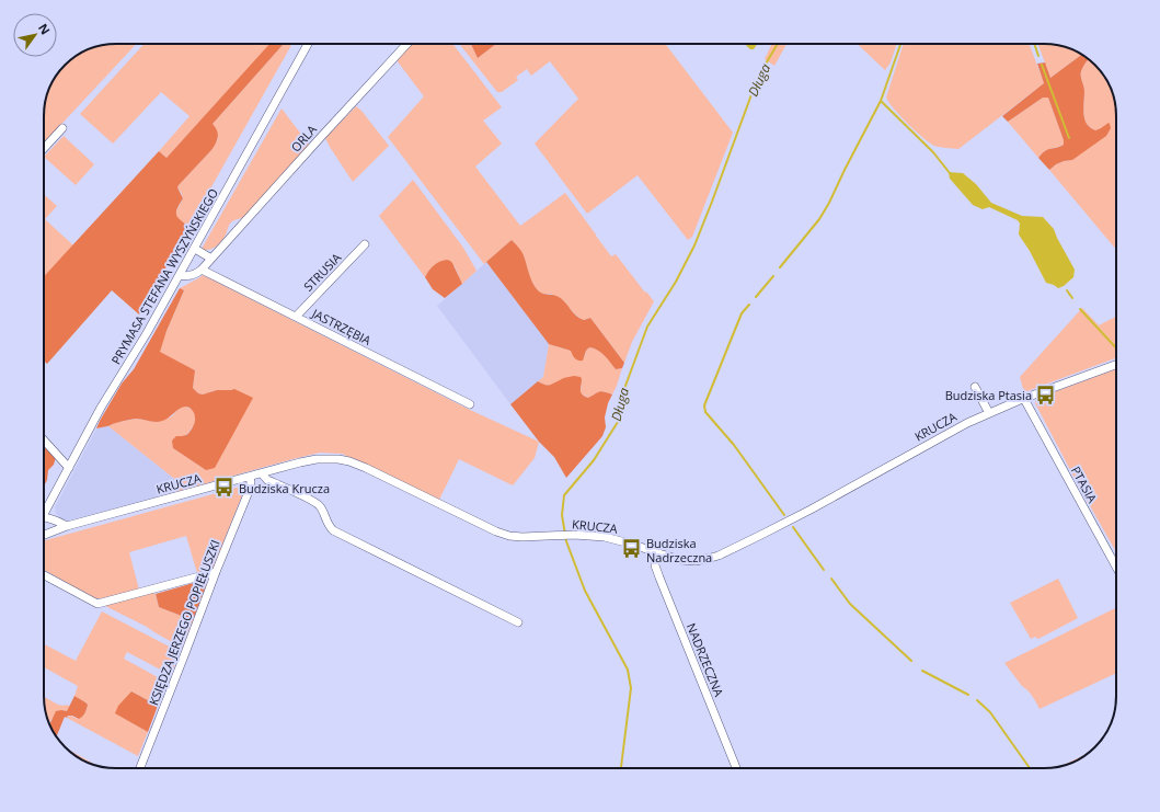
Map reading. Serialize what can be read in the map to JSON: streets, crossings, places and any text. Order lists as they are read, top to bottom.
{
  "streets": {
    "street": [
      "ORLA",
      "STRUSIA",
      "PRYMASA STEFANA WYSZYŃSKIEGO",
      "JASTRZĘBIA",
      "KRUCZA",
      "PTASIA",
      "KSIĘDZA JERZEGO POPIEŁUSZKI",
      "NADRZECZNA"
    ]
  },
  "crossings": [
    ["ORLA", "PRYMASA STEFANA WYSZYŃSKIEGO"],
    ["ORLA", "JASTRZĘBIA"],
    ["STRUSIA", "JASTRZĘBIA"],
    ["KRUCZA", "PTASIA"],
    ["KRUCZA", "KSIĘDZA JERZEGO POPIEŁUSZKI"],
    ["KRUCZA", "NADRZECZNA"]
  ],
  "water": ["Długa"],
  "places": {
    "bus stop": ["Budziska Ptasia", "Budziska Krucza", "Budziska Nadrzeczna"]
  },
  "north": "top right"
}
